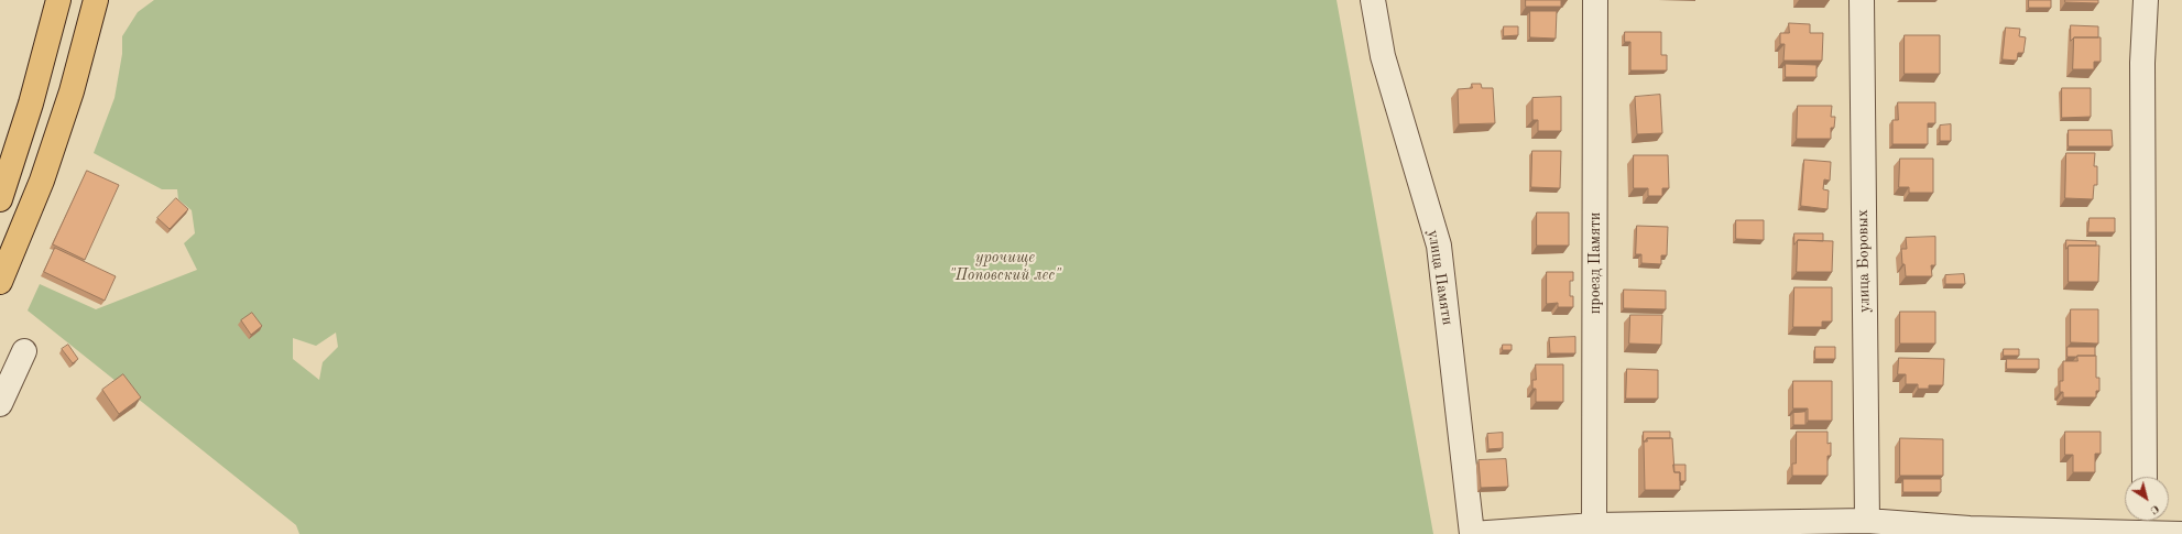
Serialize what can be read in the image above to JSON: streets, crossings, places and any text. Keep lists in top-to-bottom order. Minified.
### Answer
{"streets":{"street":["улица Боровых","проезд Памяти","улица Памяти"]},"parks":["урочище \"Поповский лес\""],"north":"bottom right"}
